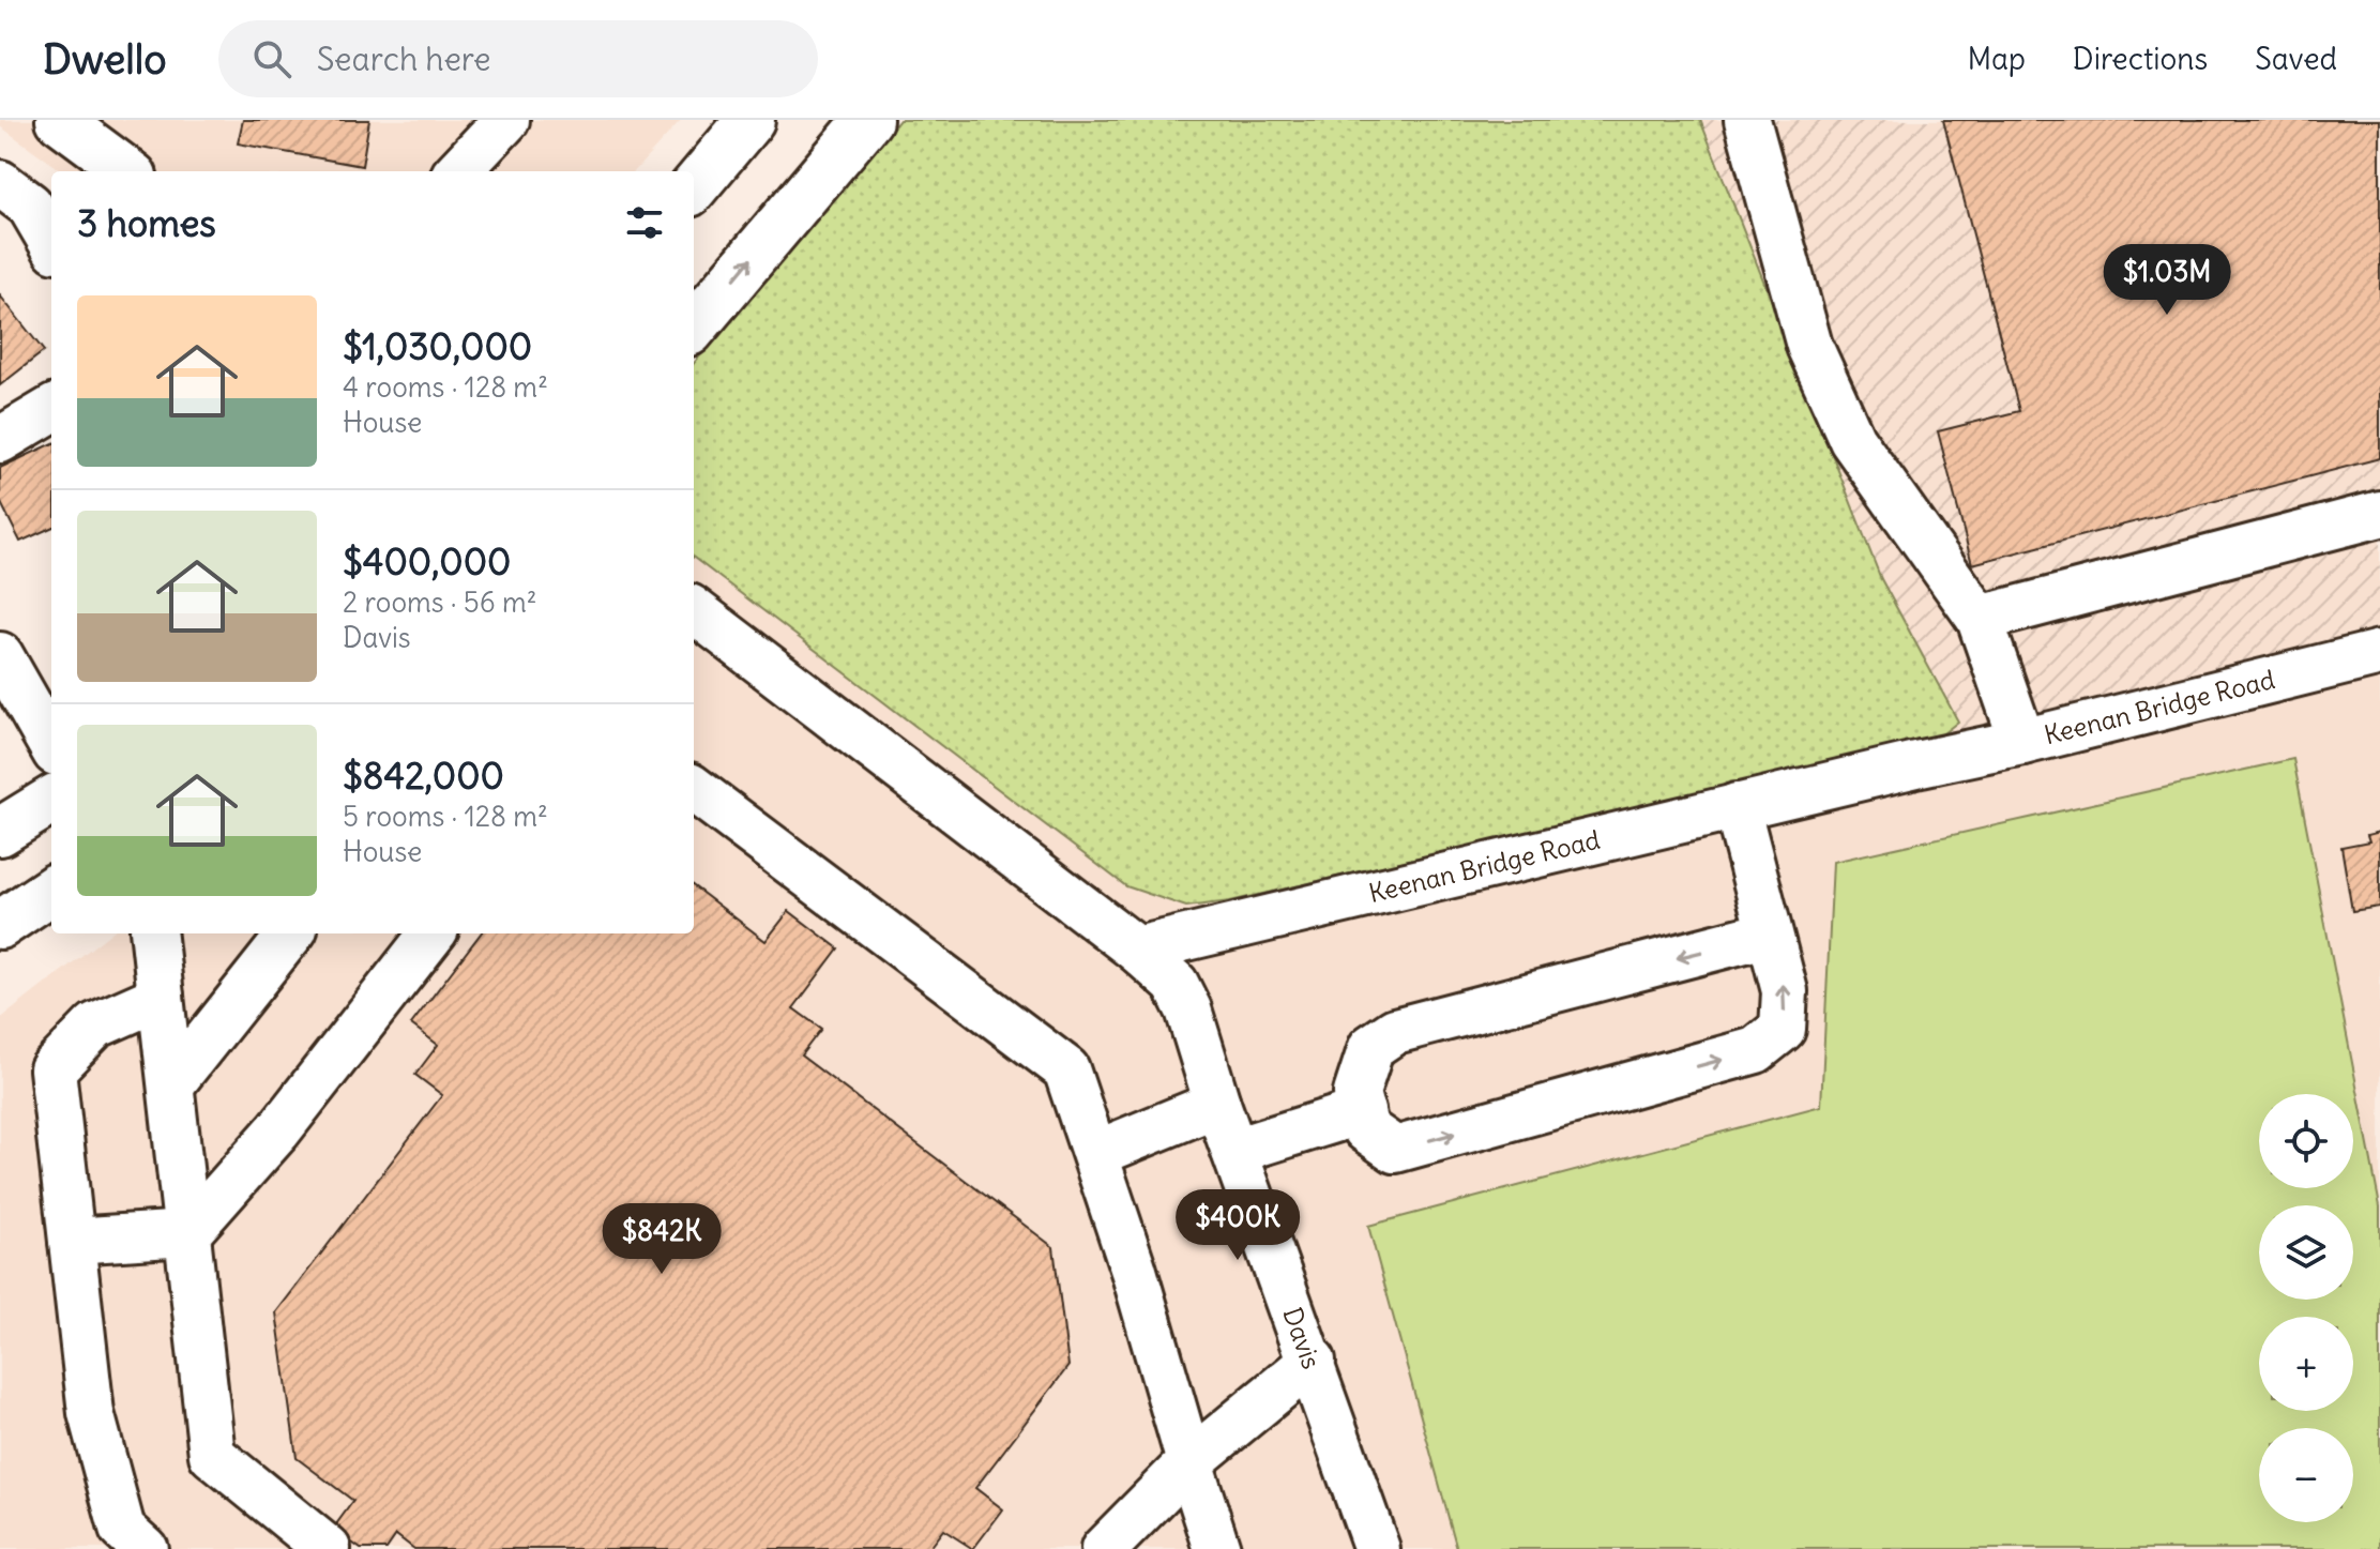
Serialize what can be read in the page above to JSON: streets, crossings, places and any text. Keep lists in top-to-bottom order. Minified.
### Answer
{"streets":{"street":["Keenan Bridge Road","Davis"]},"crossings":[["Keenan Bridge Road","Davis"]],"page":{"header":"Dwello","search":"Search here","nav":["Map","Directions","Saved"],"heading":"3 homes","price":["$1.03M","$400K","$842K"],"list":[{"name":"$1,030,000","note":"4 rooms · 128 m² · House"},{"name":"$400,000","note":"2 rooms · 56 m² · Davis"},{"name":"$842,000","note":"5 rooms · 128 m² · House"}],"map_buttons":["+","−"]}}
